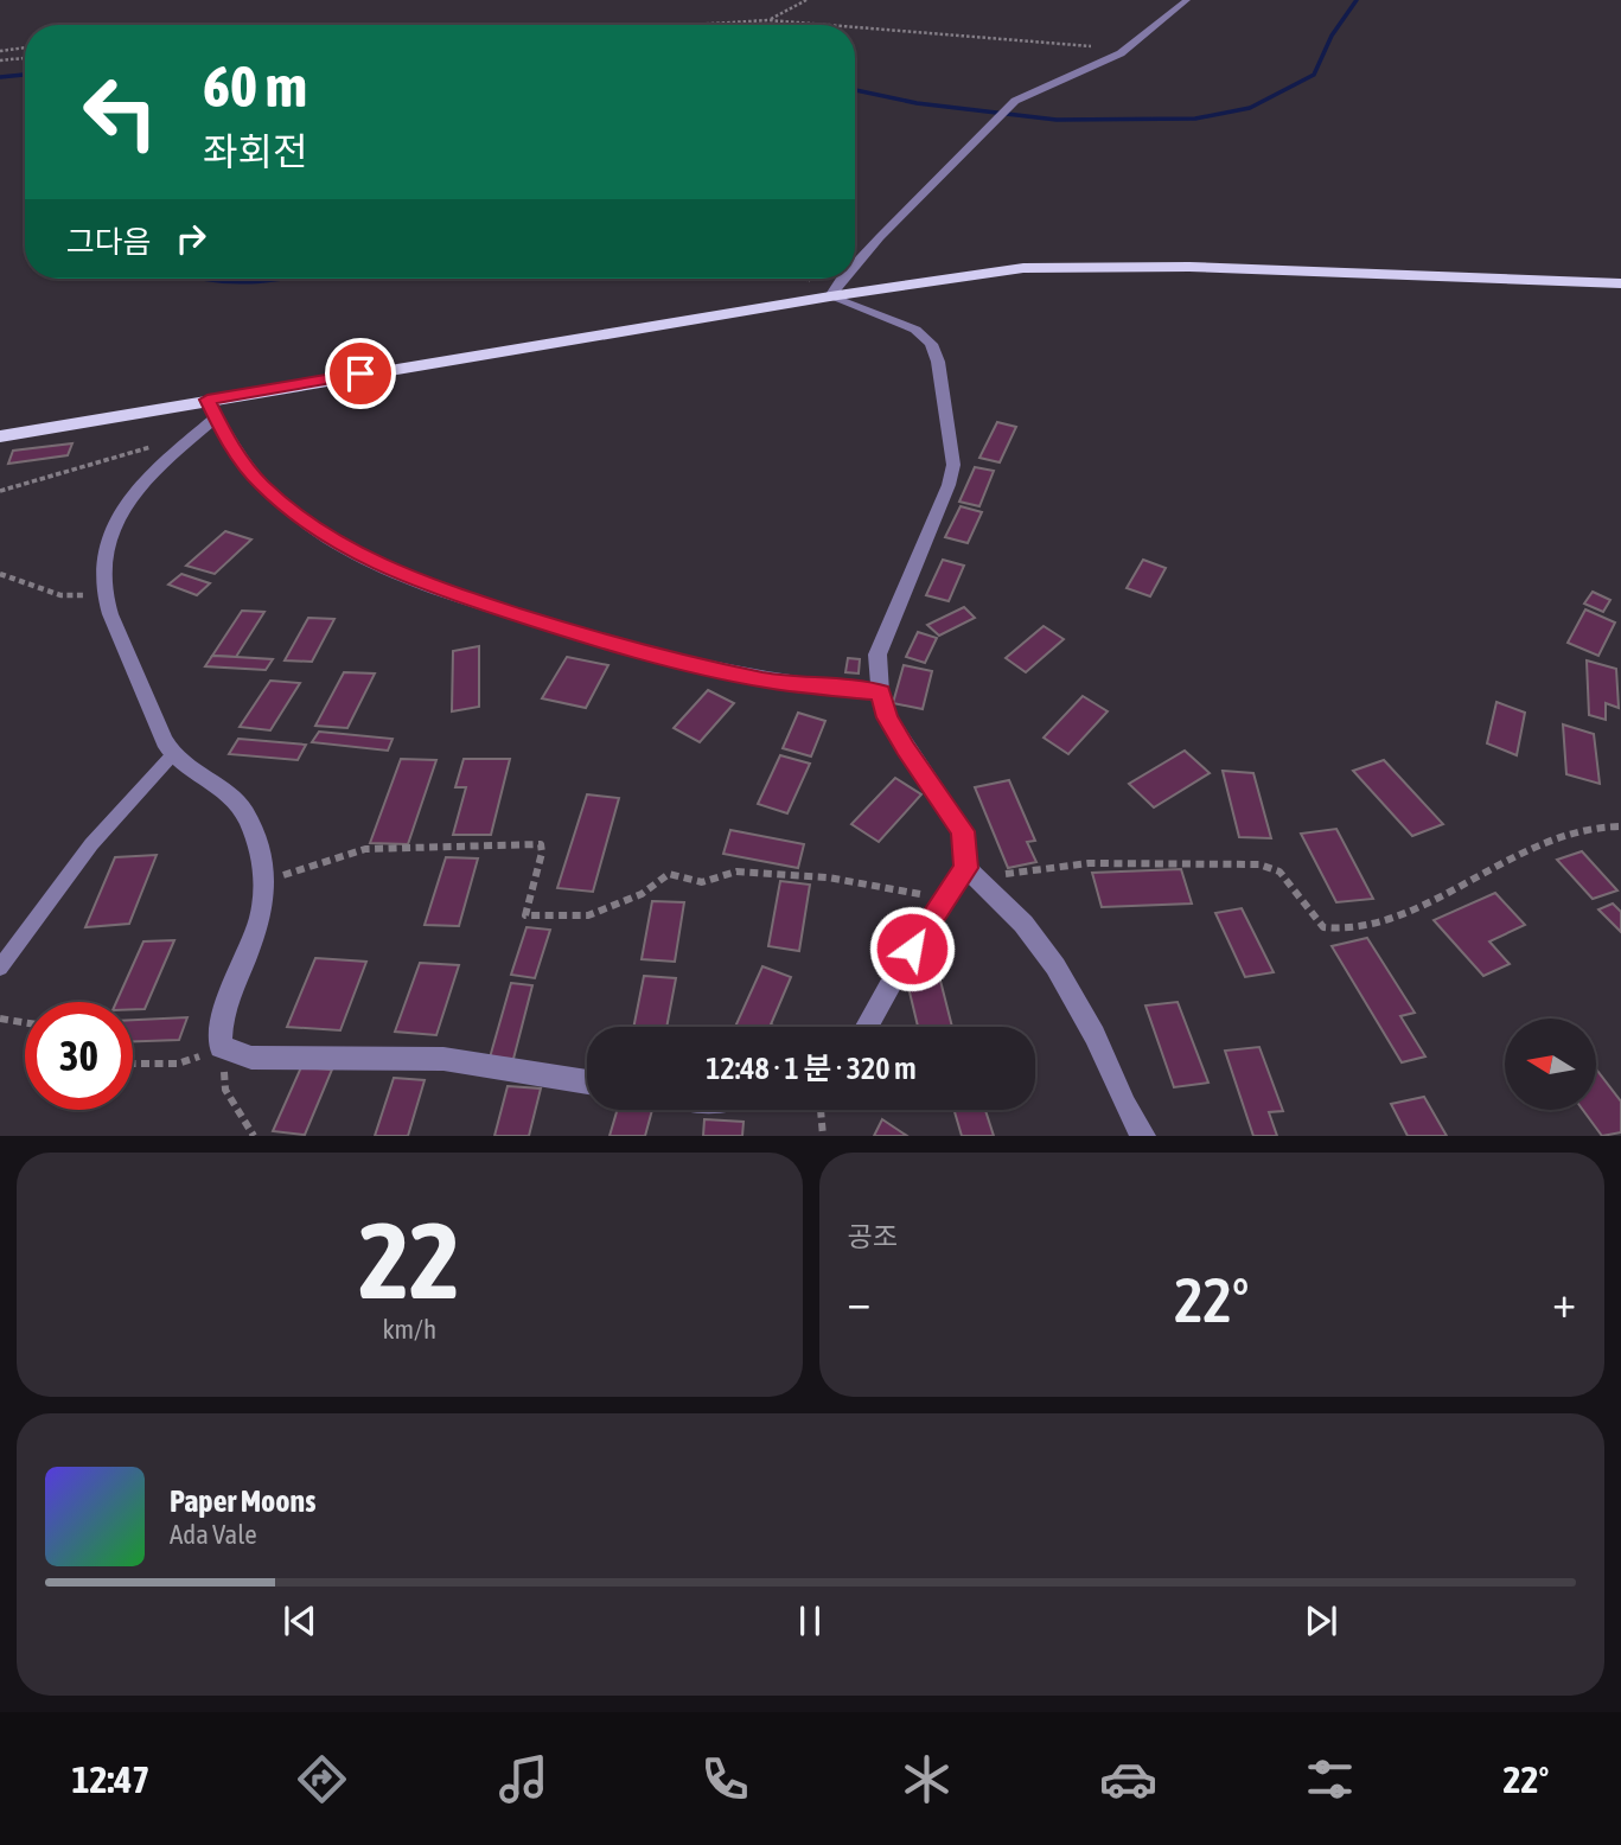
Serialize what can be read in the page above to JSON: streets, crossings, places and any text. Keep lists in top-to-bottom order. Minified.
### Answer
{"north":"left","page":{"turn":["60 m","좌회전"],"then":"그다음","limit":"30","trip":"12:48 · 1 분 · 320 m","tile":[["22","km/h"],"공조"],"heat":["−","22°","+"],"song":["Paper Moons","Ada Vale"],"tabs":["12:47","22°"]}}
